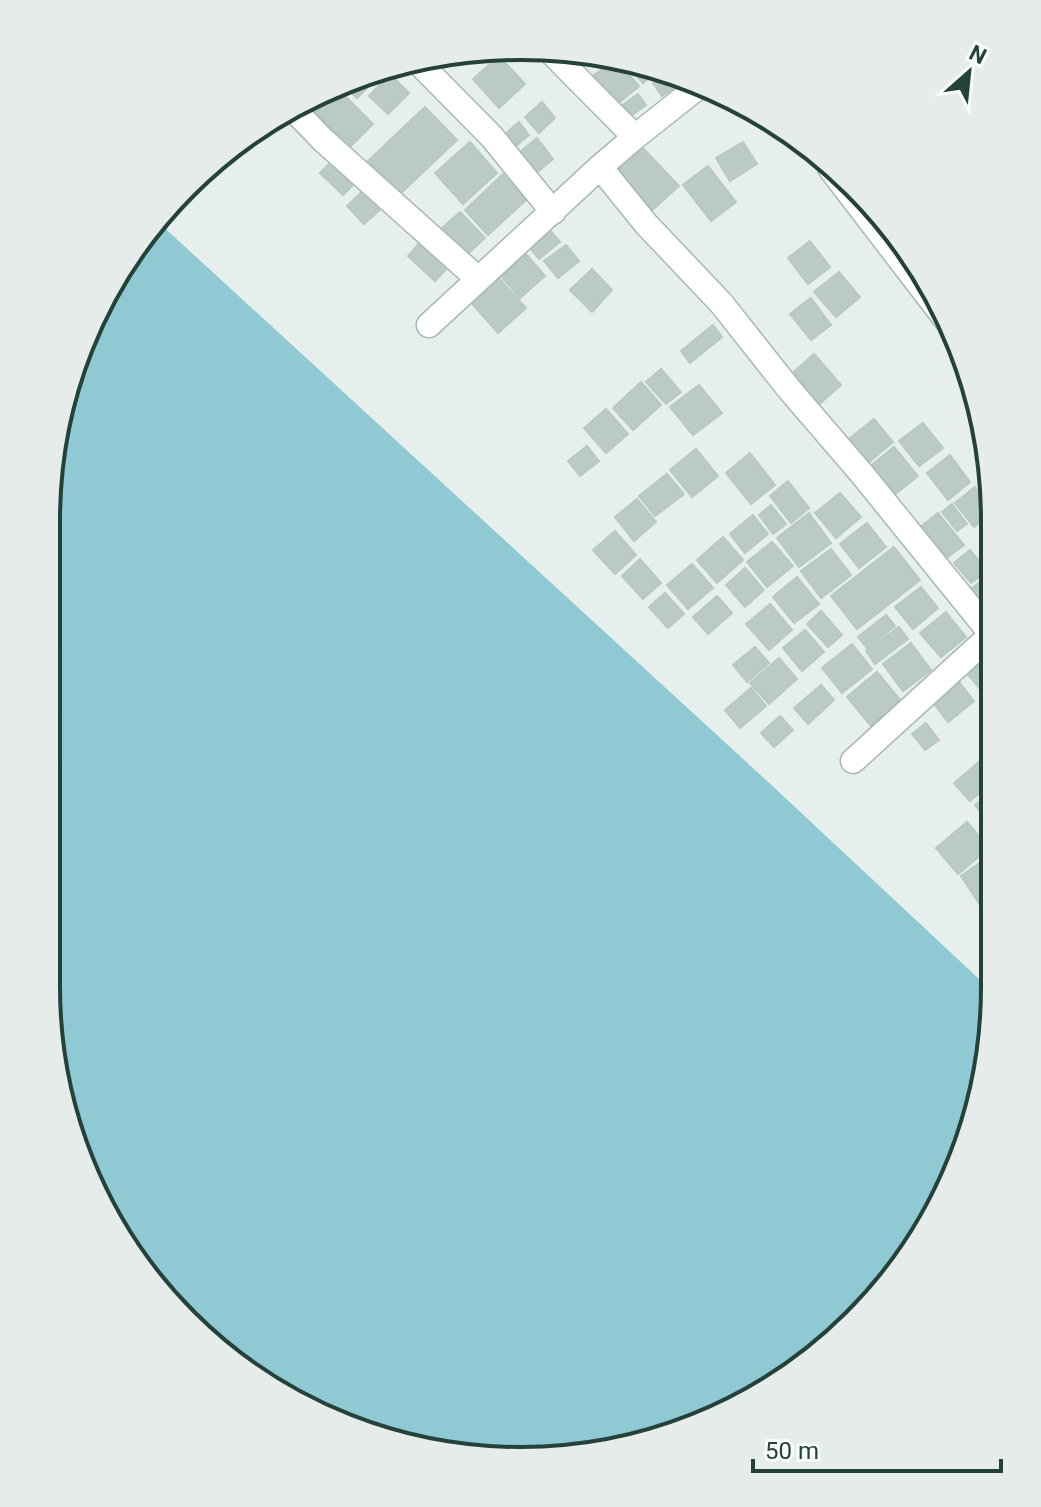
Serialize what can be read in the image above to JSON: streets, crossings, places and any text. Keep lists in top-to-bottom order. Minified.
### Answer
{"scale_bar":"50 m","north":"top right"}
